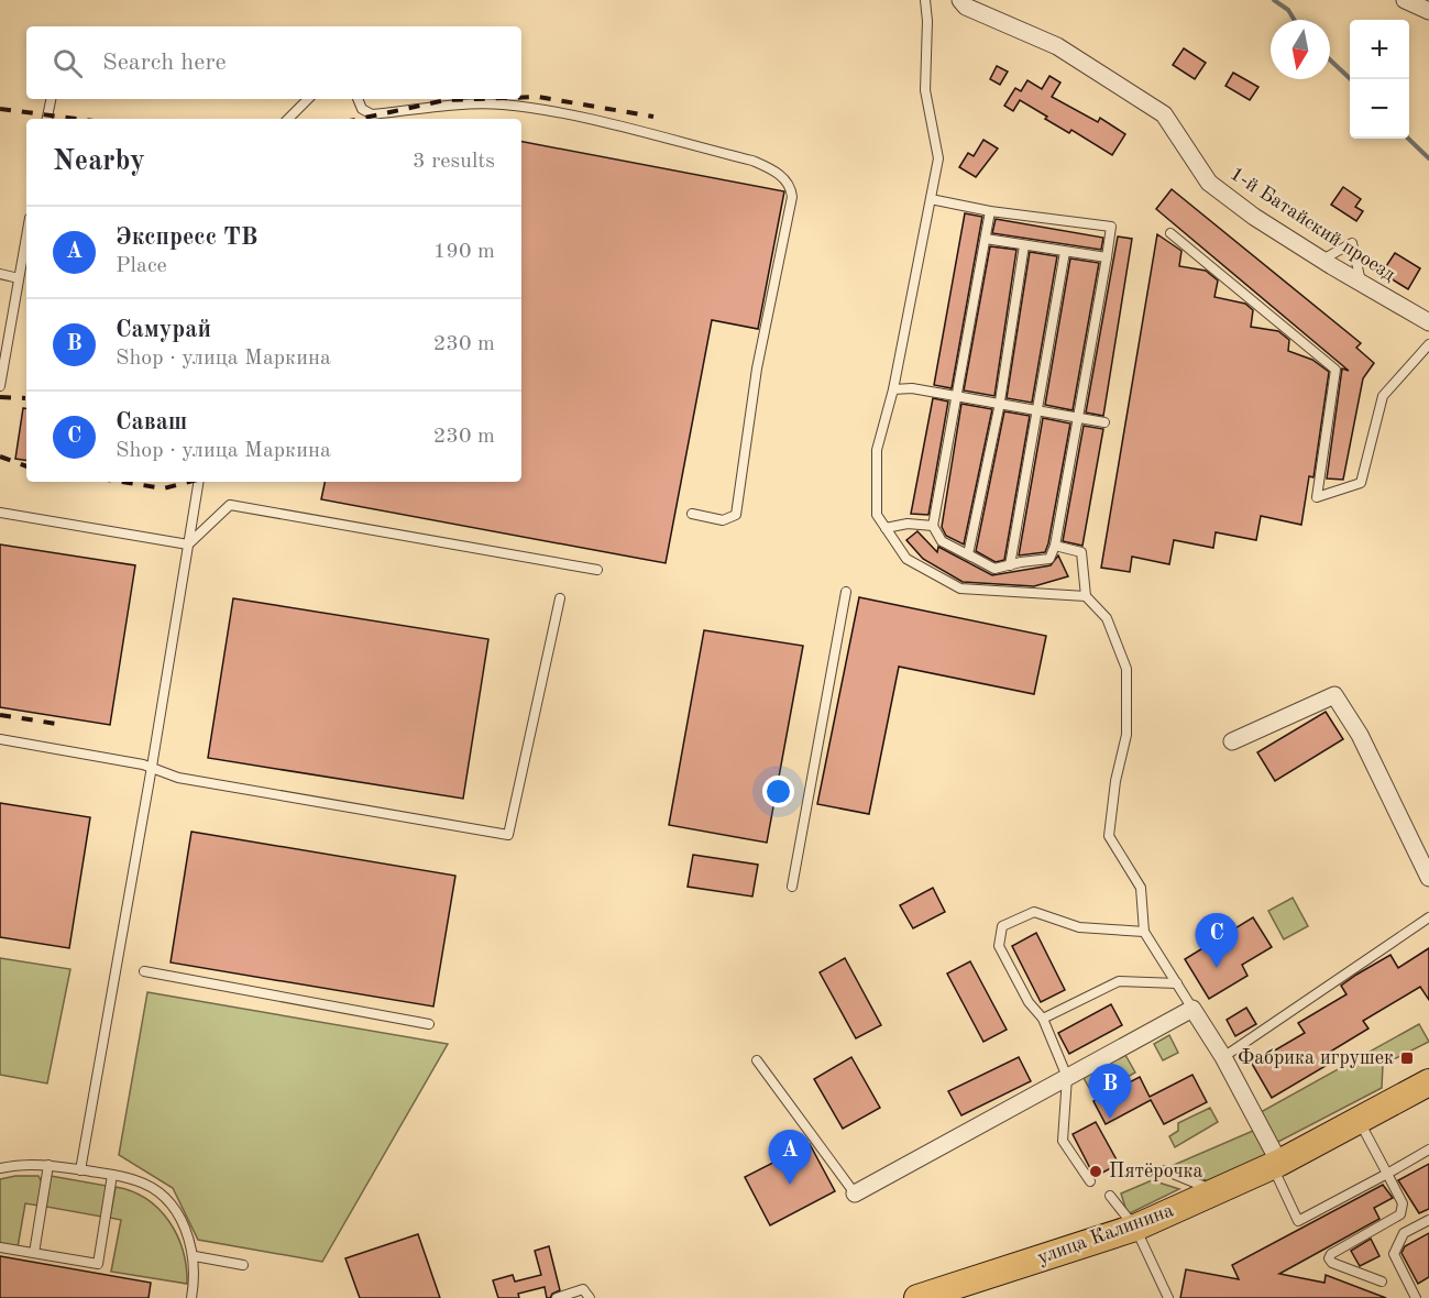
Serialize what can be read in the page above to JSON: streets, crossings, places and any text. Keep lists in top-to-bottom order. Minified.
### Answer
{"streets":{"main road":["улица Калинина"],"street":["1-й Батайский проезд"]},"places":{"transit":["Фабрика игрушек"],"other":["Пятёрочка"]},"north":"bottom","page":{"map_buttons":["+","−"],"search":"Search here","heading":["Nearby","3 results"],"list":[{"mark":"A","name":"Экспресс ТВ","note":"Place","value":"190 m"},{"mark":"B","name":"Самурай","note":"Shop · улица Маркина","value":"230 m"},{"mark":"C","name":"Саваш","note":"Shop · улица Маркина","value":"230 m"}],"pins":["C","B","A"]}}
